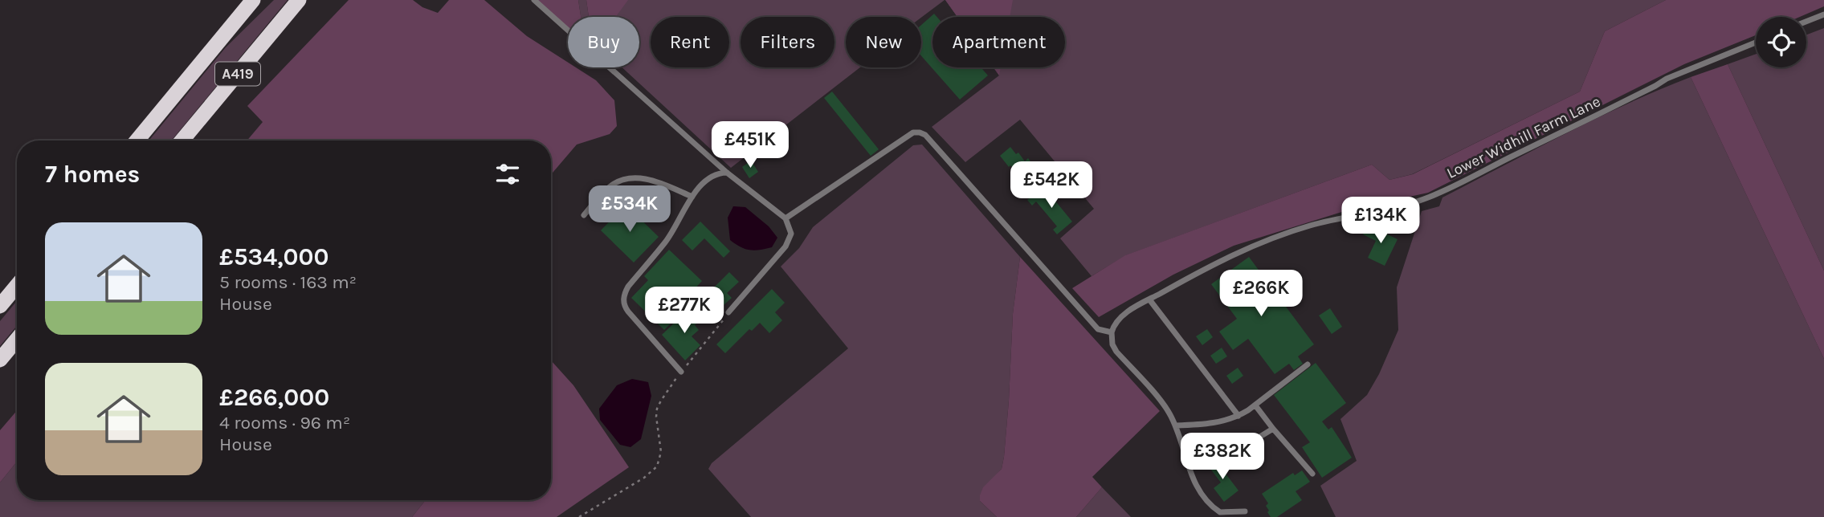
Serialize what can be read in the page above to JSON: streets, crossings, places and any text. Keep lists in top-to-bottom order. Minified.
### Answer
{"streets":{"highway":["A419"],"lane":["Lower Widhill Farm Lane"]},"page":{"chip":["Buy","Rent","Filters","New","Apartment"],"price":["£451K","£542K","£534K","£134K","£266K","£277K","£382K"],"heading":"7 homes","list":[{"name":"£534,000","note":"5 rooms · 163 m² · House"},{"name":"£266,000","note":"4 rooms · 96 m² · House"}]}}
